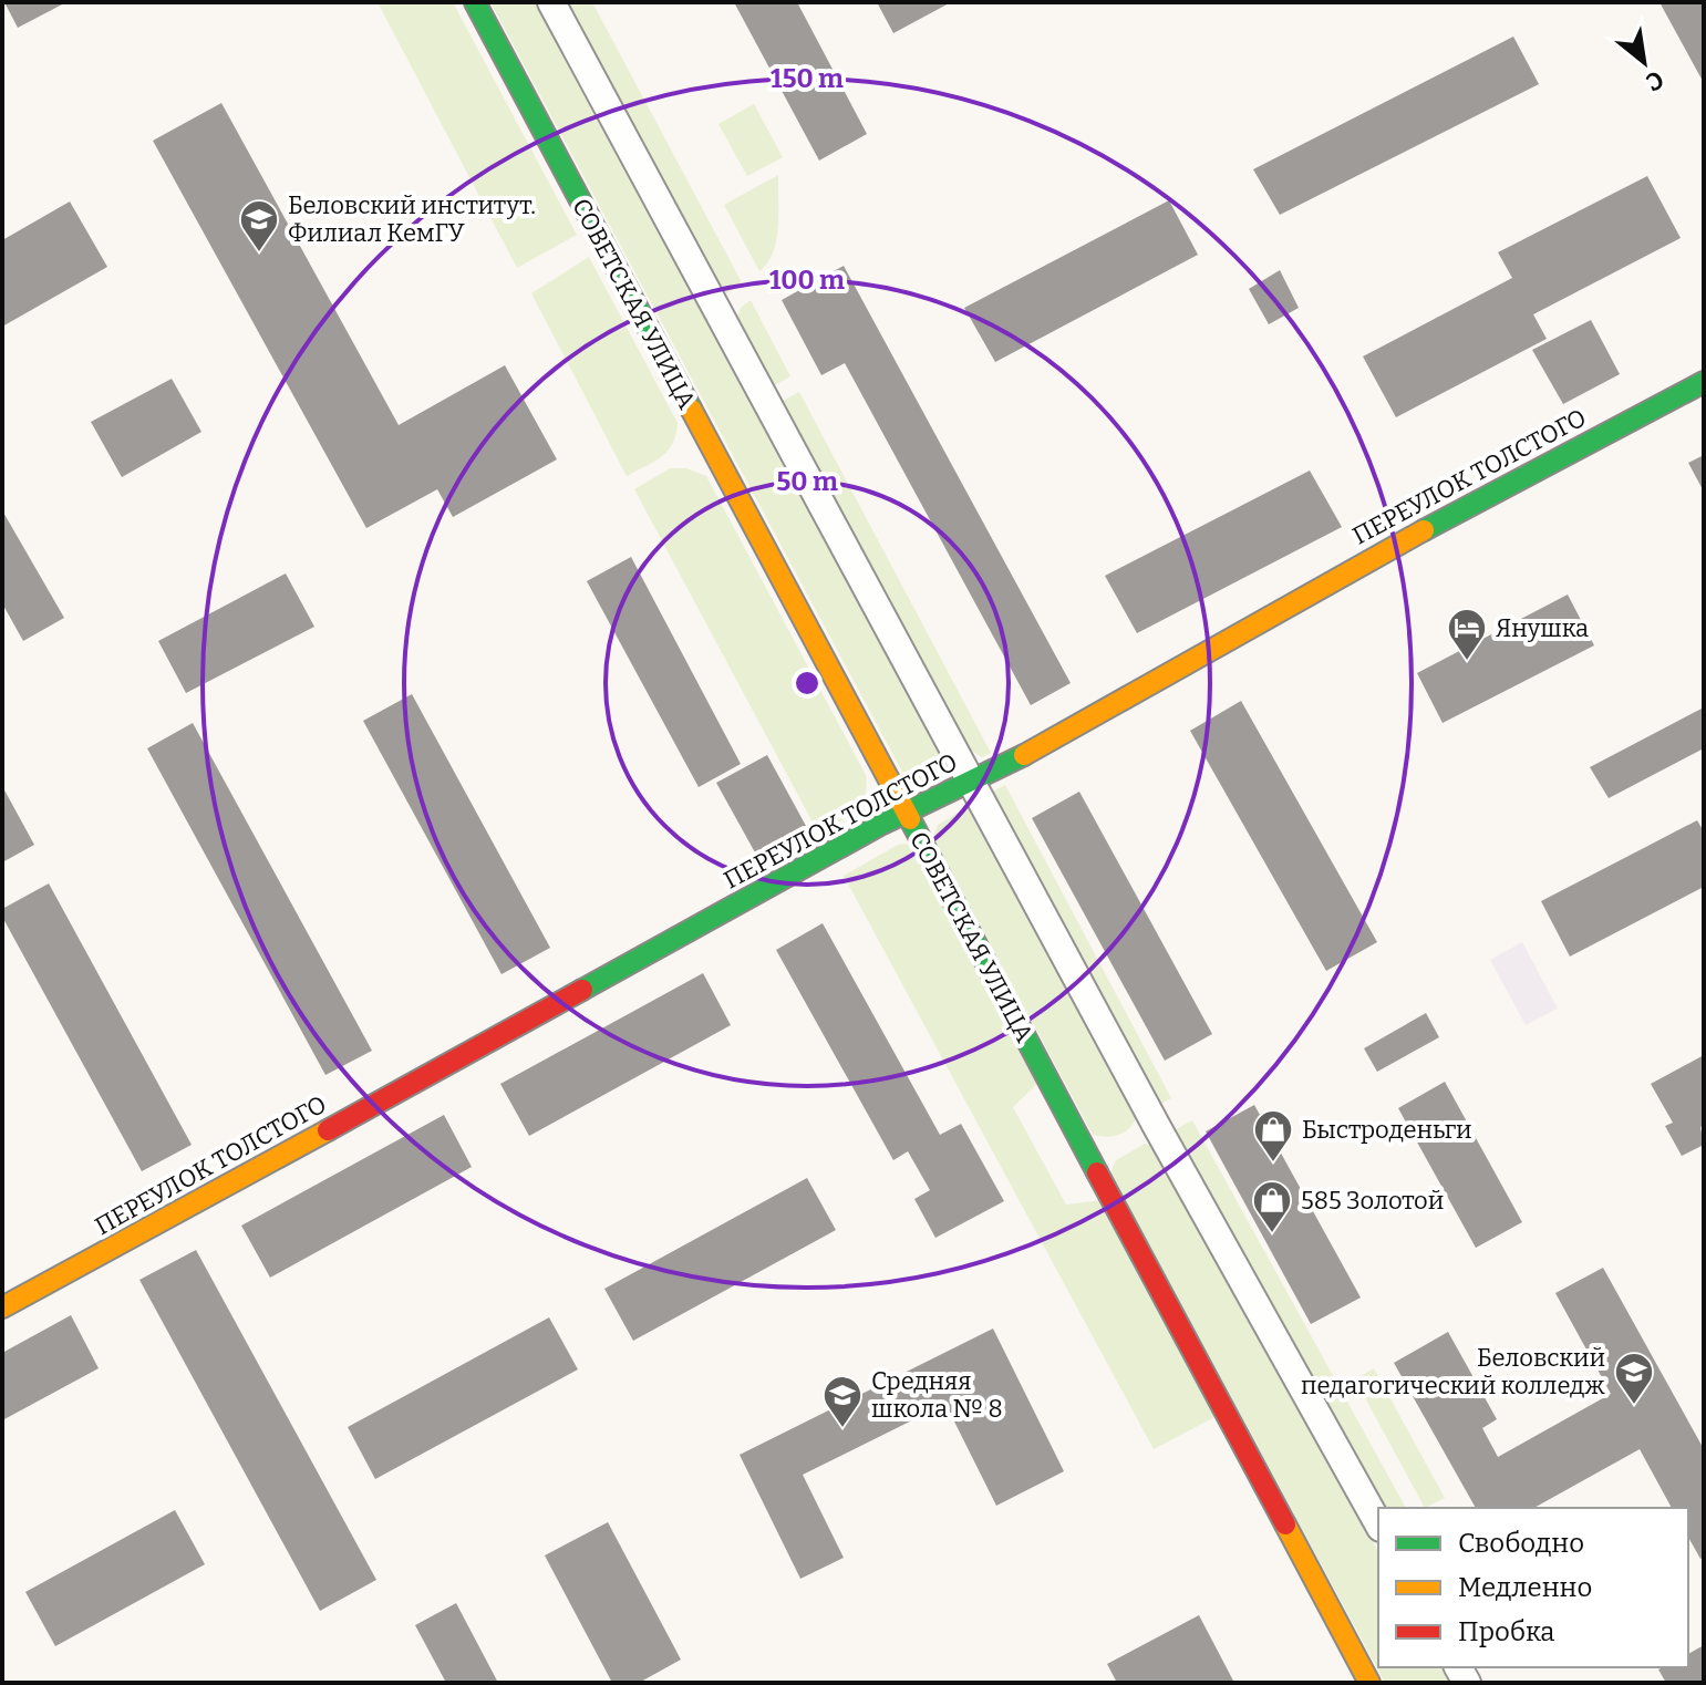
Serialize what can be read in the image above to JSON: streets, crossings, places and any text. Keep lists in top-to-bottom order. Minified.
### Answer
{"streets":{"street":["СОВЕТСКАЯ УЛИЦА","ПЕРЕУЛОК ТОЛСТОГО"]},"crossings":[["СОВЕТСКАЯ УЛИЦА","ПЕРЕУЛОК ТОЛСТОГО"]],"places":{"school or university":["Беловский институт. Филиал КемГУ","Беловский педагогический колледж","Средняя школа № 8"],"hotel":["Янушка"],"shop":["Быстроденьги","585 Золотой"]},"legend":["Свободно","Медленно","Пробка"],"north":"bottom right","rings":["150 m","100 m","50 m"]}
